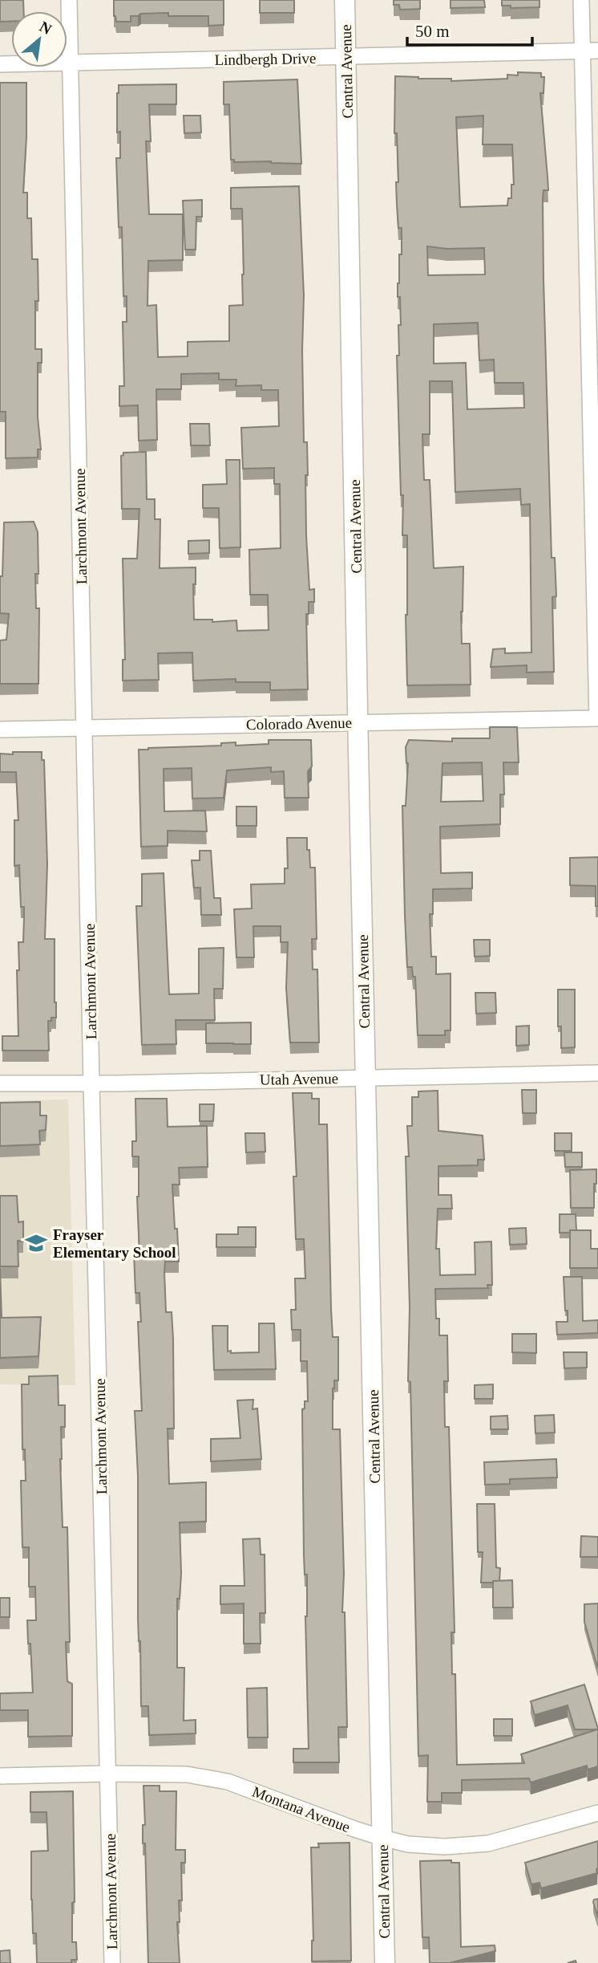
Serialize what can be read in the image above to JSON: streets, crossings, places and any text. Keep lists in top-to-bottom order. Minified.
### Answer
{"streets":{"street":["Lindbergh Drive","Central Avenue","Larchmont Avenue","Colorado Avenue","Utah Avenue","Montana Avenue"]},"crossings":[["Lindbergh Drive","Central Avenue"],["Lindbergh Drive","Larchmont Avenue"],["Central Avenue","Colorado Avenue"],["Central Avenue","Utah Avenue"],["Central Avenue","Montana Avenue"],["Larchmont Avenue","Colorado Avenue"],["Larchmont Avenue","Utah Avenue"],["Larchmont Avenue","Montana Avenue"]],"places":{"school or university":["Frayser Elementary School"]},"scale_bar":"50 m","north":"top right"}
